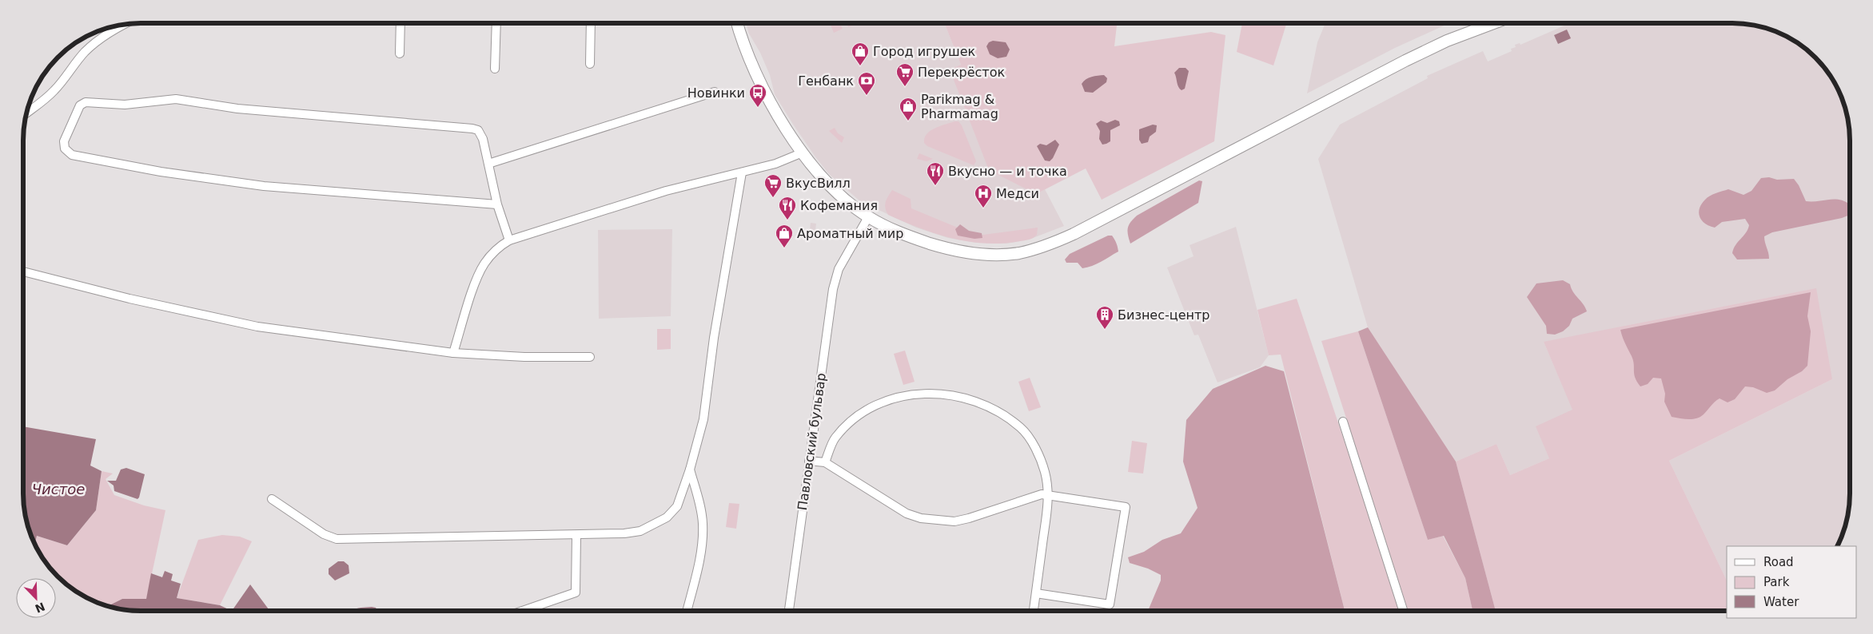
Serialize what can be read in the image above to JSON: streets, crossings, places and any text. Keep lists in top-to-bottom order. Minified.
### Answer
{"streets":{"street":["Павловский бульвар"]},"water":["Чистое"],"places":{"shop":["Город игрушек","Parikmag & Pharmamag","Ароматный мир"],"supermarket":["Перекрёсток","ВкусВилл"],"bank":["Генбанк"],"bus stop":["Новинки"],"restaurant":["Вкусно — и точка","Кофемания"],"hospital":["Медси"],"building":["Бизнес-центр"]},"legend":["Road","Park","Water"],"north":"bottom right"}
